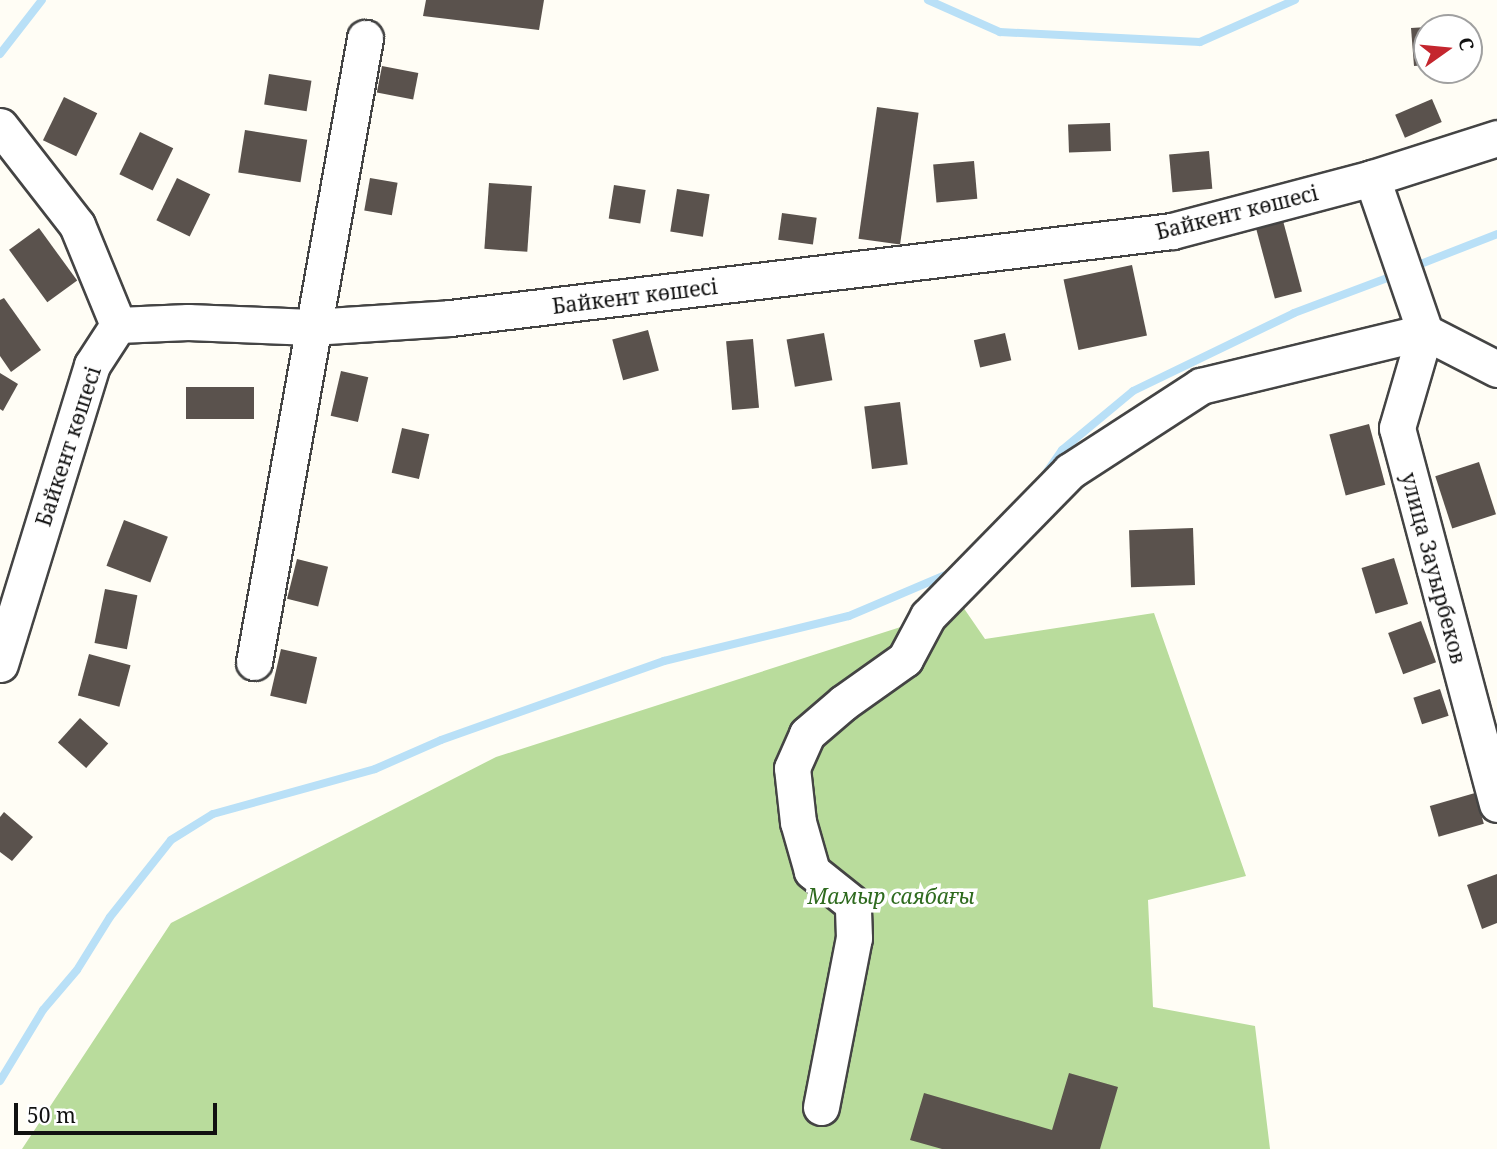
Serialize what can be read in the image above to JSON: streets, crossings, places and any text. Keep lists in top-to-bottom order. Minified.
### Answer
{"streets":{"street":["Байкент көшесі","улица Зауырбеков"]},"parks":["Мамыр саябағы"],"scale_bar":"50 m","north":"right"}
